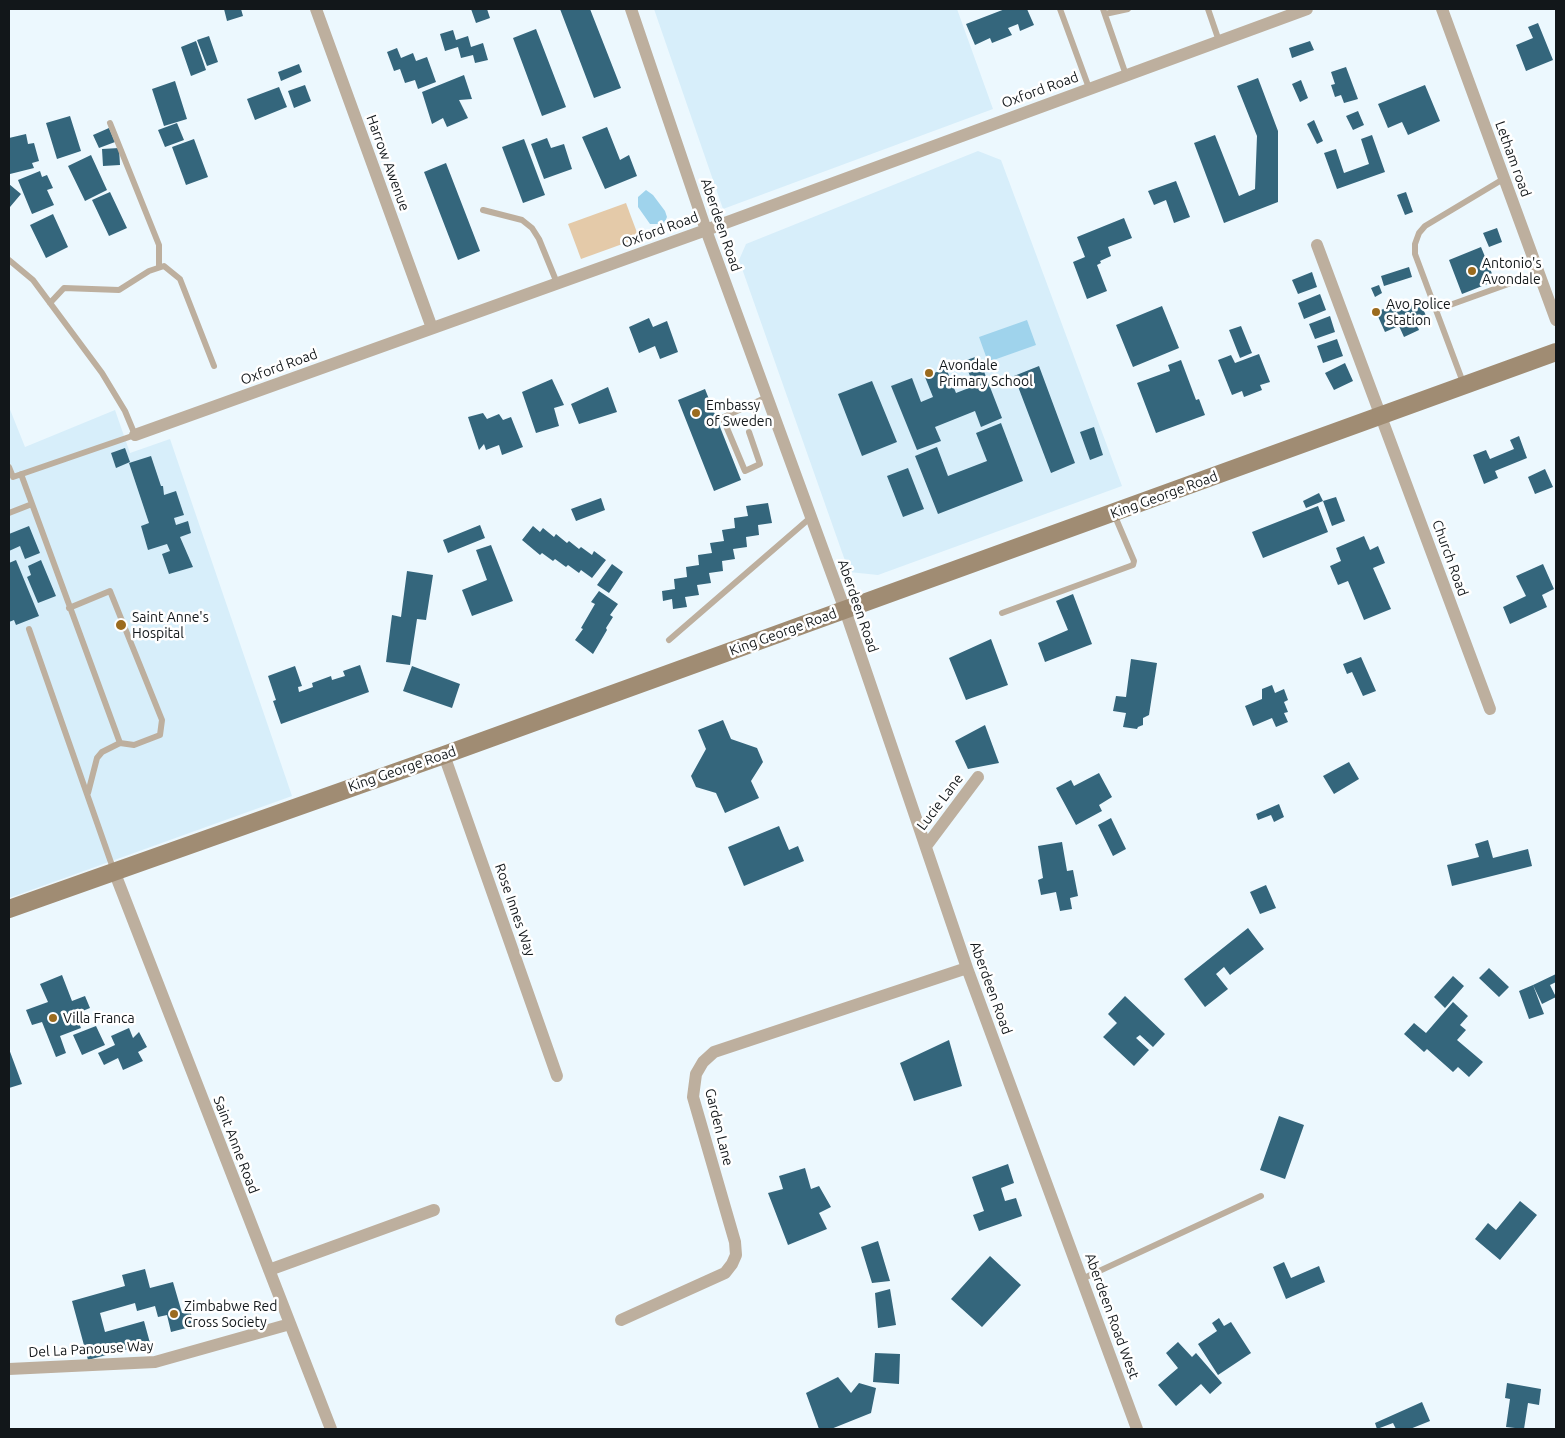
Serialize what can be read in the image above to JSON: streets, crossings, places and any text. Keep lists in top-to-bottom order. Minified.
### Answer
{"streets":{"main road":["King George Road"],"street":["Oxford Road","Letham road","Harrow Awenue","Aberdeen Road","Church Road","Lucie Lane","Rose Innes Way","Garden Lane","Saint Anne Road","Aberdeen Road West","Del La Panouse Way"]},"crossings":[["Oxford Road","Harrow Awenue"],["Oxford Road","Aberdeen Road"],["Aberdeen Road","King George Road"],["Aberdeen Road","Lucie Lane"],["Aberdeen Road","Garden Lane"],["Aberdeen Road","Aberdeen Road West"],["King George Road","Church Road"],["King George Road","Rose Innes Way"],["King George Road","Saint Anne Road"],["Saint Anne Road","Del La Panouse Way"]],"places":["Antonio's Avondale","Avo Police Station","Avondale Primary School","Embassy of Sweden","Saint Anne's Hospital","Villa Franca","Zimbabwe Red Cross Society"]}
